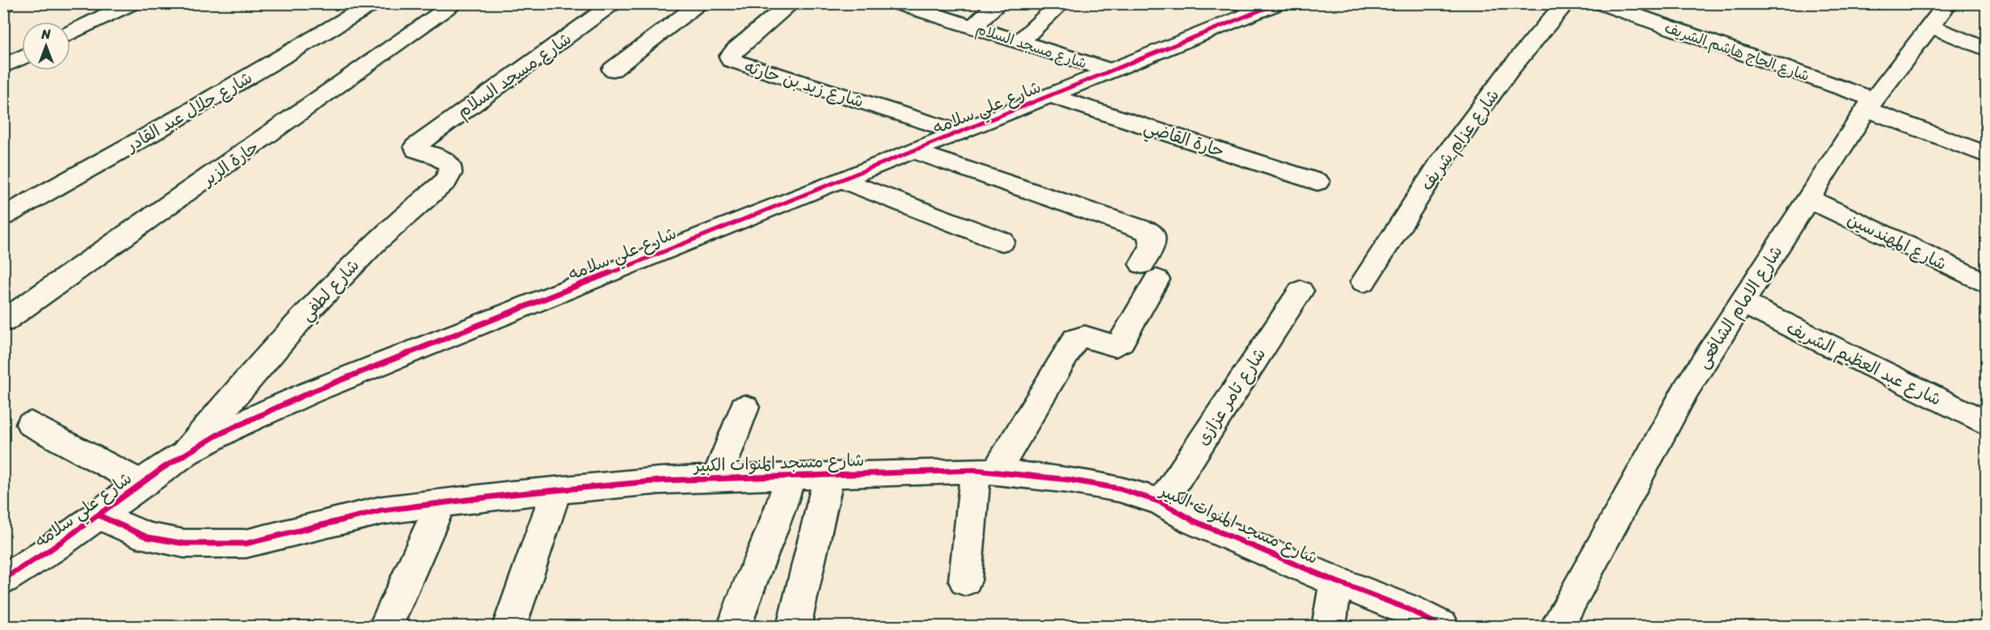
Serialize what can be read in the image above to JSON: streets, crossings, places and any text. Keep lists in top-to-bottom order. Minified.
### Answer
{"streets":{"street":["شارع مسجد السلام","شارع الحاج هاشم الشريف","شارع زيد بن حارثه","شارع علي سلامه","شارع جلال عبد القادر","حارة القاضي","شارع عزام شريف","حارة الزير","شارع المهندسين","شارع لطفي","شارع الامام الشافعى","شارع عبد العظيم الشريف","شارع تامر عزازى","شارع مسجد المنوات الكبير"]},"crossings":[["شارع مسجد السلام","شارع علي سلامه"],["شارع مسجد السلام","شارع لطفي"],["شارع الحاج هاشم الشريف","شارع الامام الشافعى"],["شارع زيد بن حارثه","شارع علي سلامه"],["شارع علي سلامه","حارة القاضي"],["شارع علي سلامه","شارع لطفي"],["شارع علي سلامه","شارع مسجد المنوات الكبير"],["شارع المهندسين","شارع الامام الشافعى"],["شارع الامام الشافعى","شارع عبد العظيم الشريف"],["شارع تامر عزازى","شارع مسجد المنوات الكبير"]],"north":"top"}
